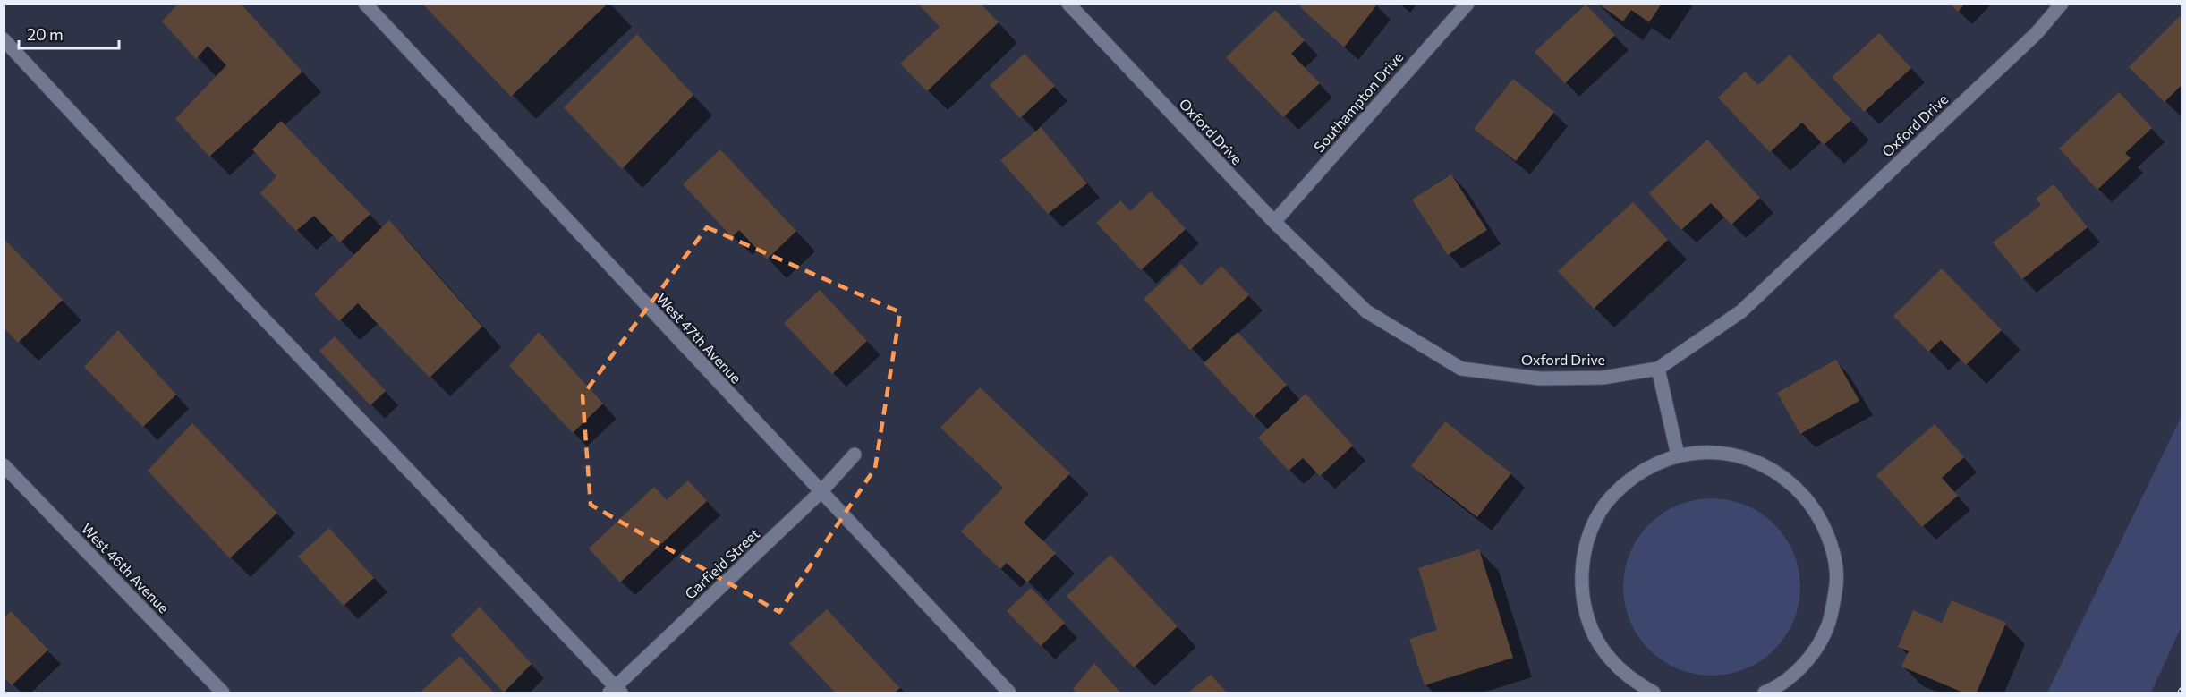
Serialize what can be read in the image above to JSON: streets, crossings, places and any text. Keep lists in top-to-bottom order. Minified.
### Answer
{"streets":{"street":["Southampton Drive","Oxford Drive","West 47th Avenue","Garfield Street","West 46th Avenue"]},"crossings":[["Southampton Drive","Oxford Drive"],["West 47th Avenue","Garfield Street"]],"scale_bar":"20 m"}
